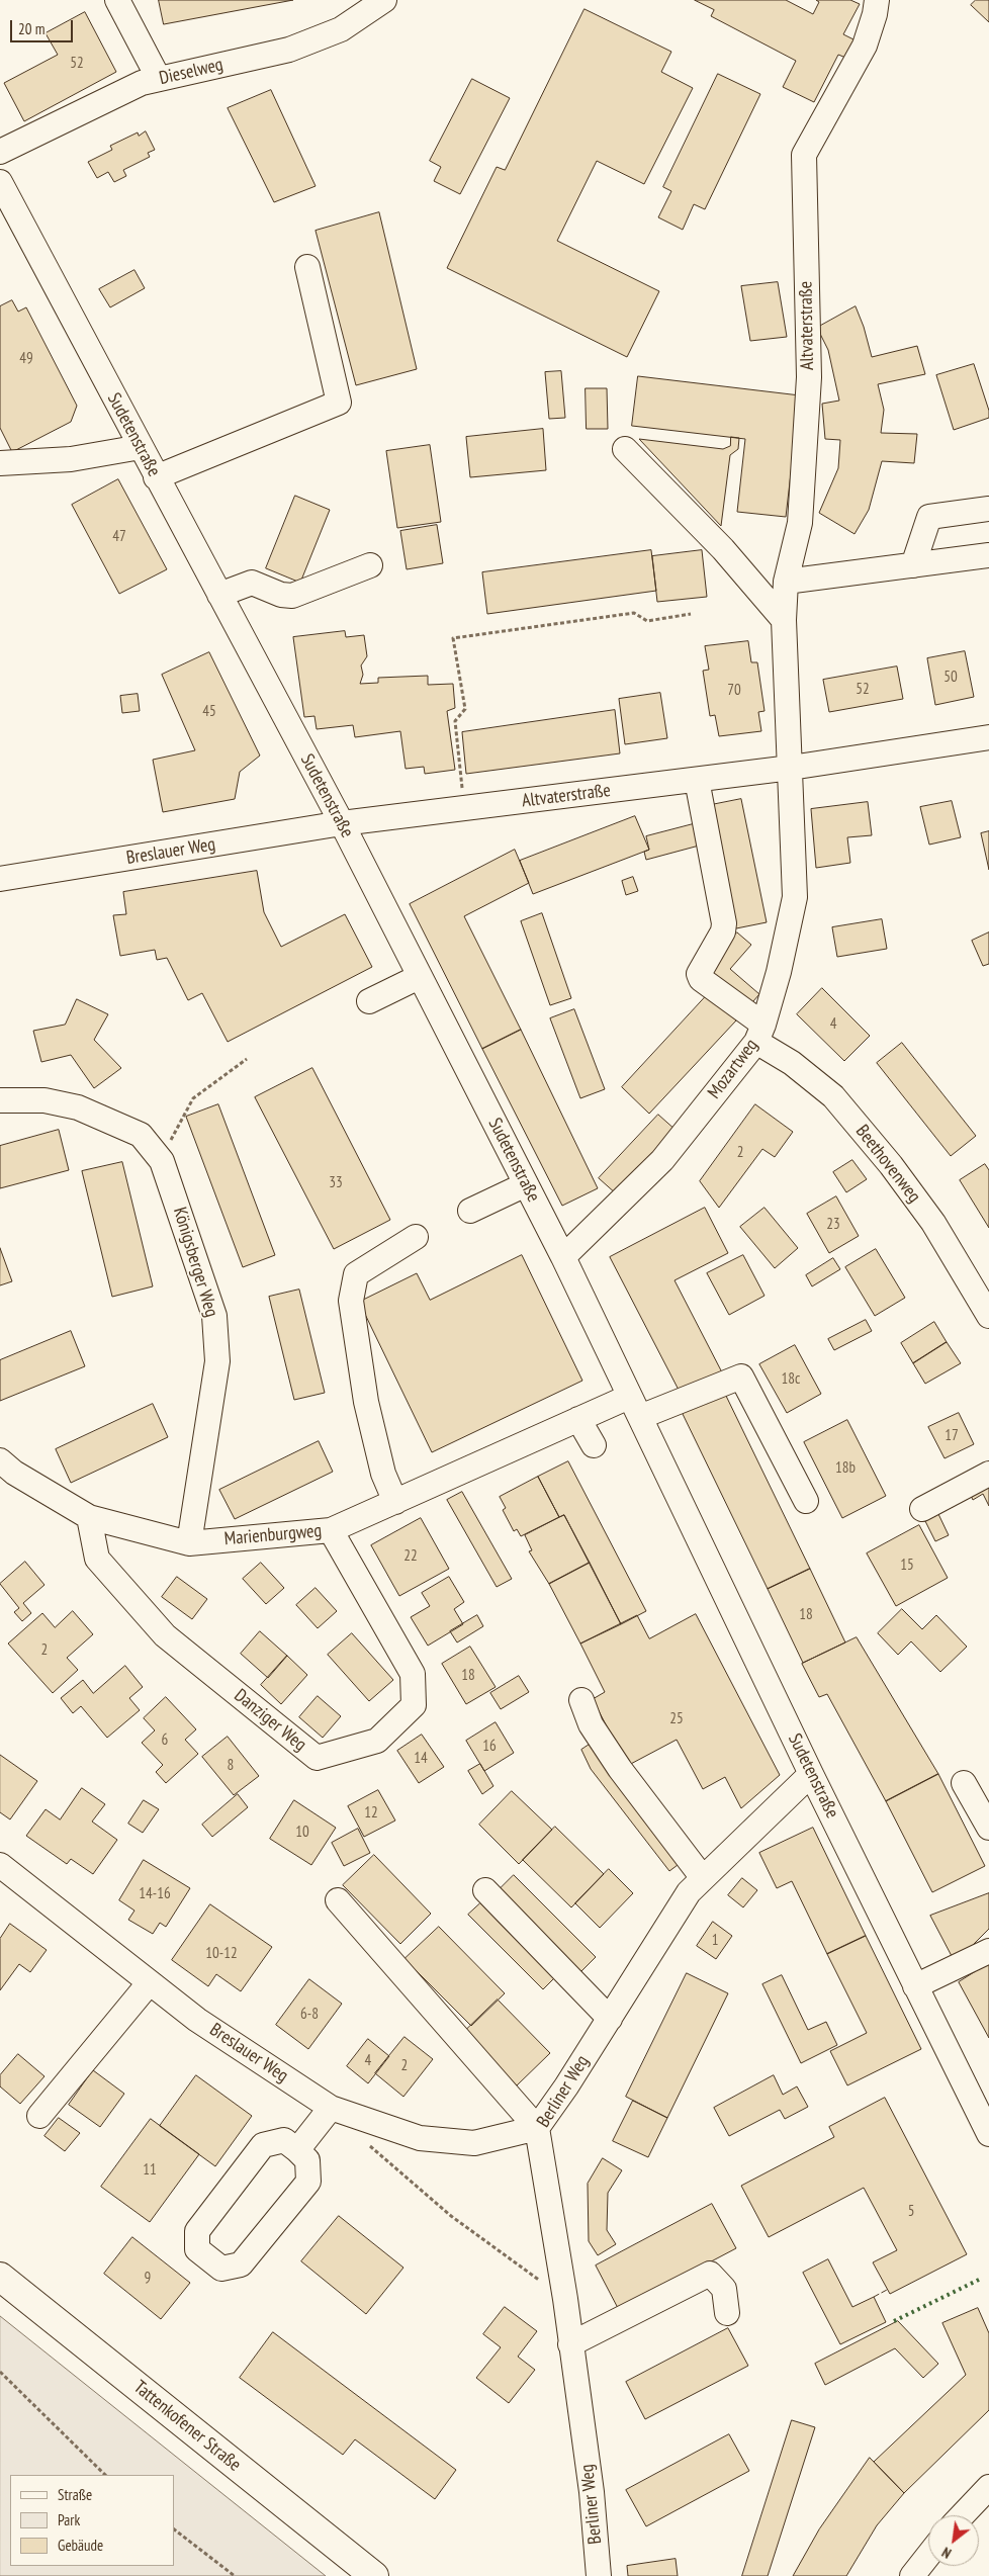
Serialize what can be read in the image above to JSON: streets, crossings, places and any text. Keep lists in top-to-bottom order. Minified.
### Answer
{"streets":{"main road":["Tattenkofener Straße"],"street":["Dieselweg","Altvaterstraße","Sudetenstraße","Breslauer Weg","Mozartweg","Beethovenweg","Königsberger Weg","Marienburgweg","Danziger Weg","Berliner Weg"]},"crossings":[["Altvaterstraße","Sudetenstraße"],["Altvaterstraße","Breslauer Weg"],["Altvaterstraße","Mozartweg"],["Altvaterstraße","Beethovenweg"],["Sudetenstraße","Breslauer Weg"],["Sudetenstraße","Mozartweg"],["Sudetenstraße","Marienburgweg"],["Sudetenstraße","Berliner Weg"],["Breslauer Weg","Berliner Weg"],["Mozartweg","Beethovenweg"],["Königsberger Weg","Marienburgweg"],["Marienburgweg","Danziger Weg"]],"house_numbers":["52","49","47","50","52","70","45","4","2","33","23","18c","17","18b","22","15","18","2","18","25","6","16","14","8","12","10","14-16","1","10-12","6-8","4","2","11","5","9"],"legend":["Straße","Park","Gebäude"],"scale_bar":"20 m","north":"bottom left"}
